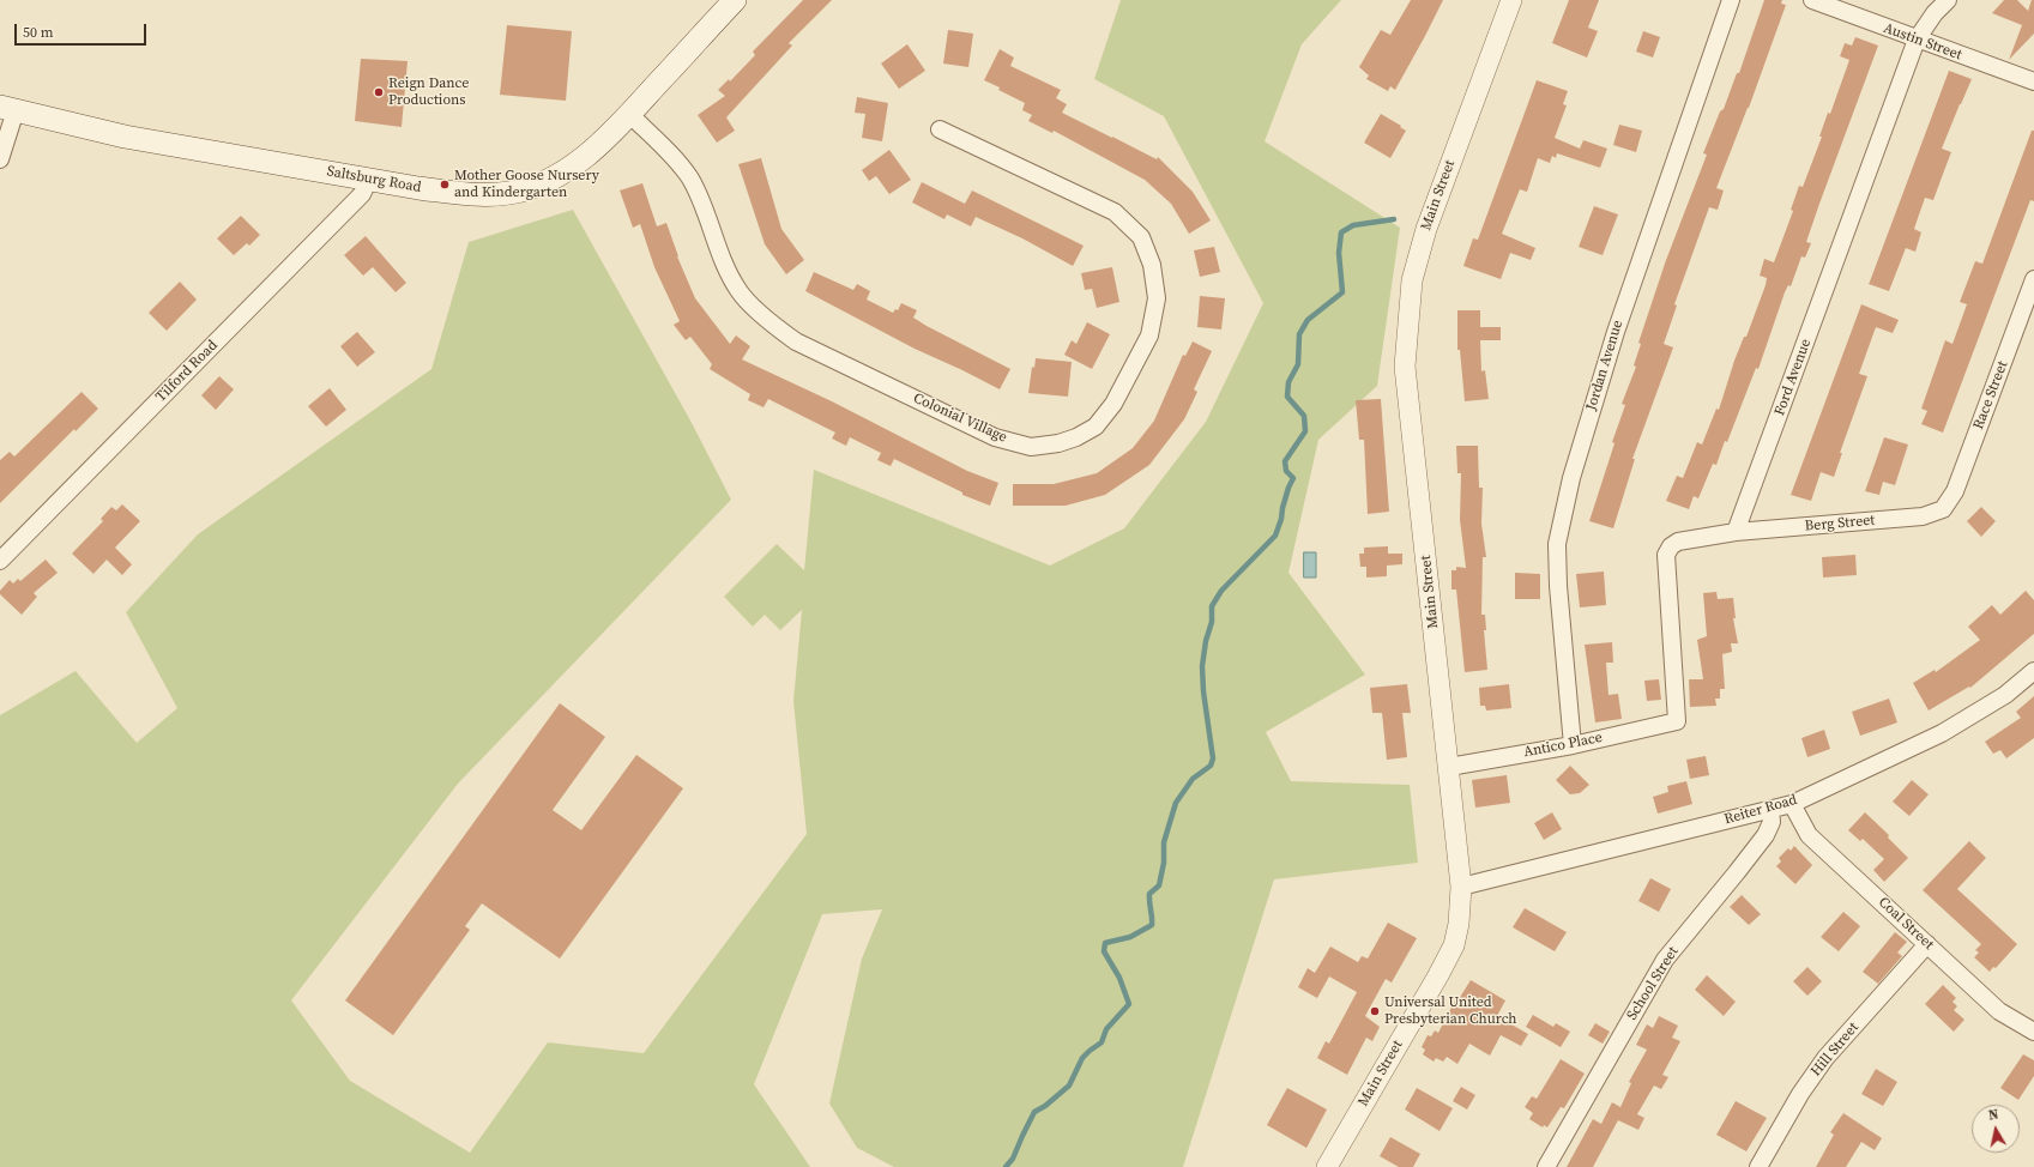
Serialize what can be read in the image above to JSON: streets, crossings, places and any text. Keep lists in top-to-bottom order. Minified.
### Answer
{"streets":{"main road":["Saltsburg Road"],"street":["Austin Street","Main Street","Jordan Avenue","Tilford Road","Ford Avenue","Race Street","Colonial Village","Berg Street","Antico Place","Reiter Road","Coal Street","School Street","Hill Street"]},"crossings":[["Austin Street","Ford Avenue"],["Saltsburg Road","Tilford Road"],["Saltsburg Road","Colonial Village"],["Main Street","Antico Place"],["Main Street","Reiter Road"],["Jordan Avenue","Antico Place"],["Ford Avenue","Berg Street"],["Ford Avenue","Antico Place"],["Race Street","Berg Street"],["Berg Street","Antico Place"],["Reiter Road","Coal Street"],["Reiter Road","School Street"],["Coal Street","Hill Street"]],"places":["Reign Dance Productions","Mother Goose Nursery and Kindergarten","Universal United Presbyterian Church"],"scale_bar":"50 m","north":"top"}
